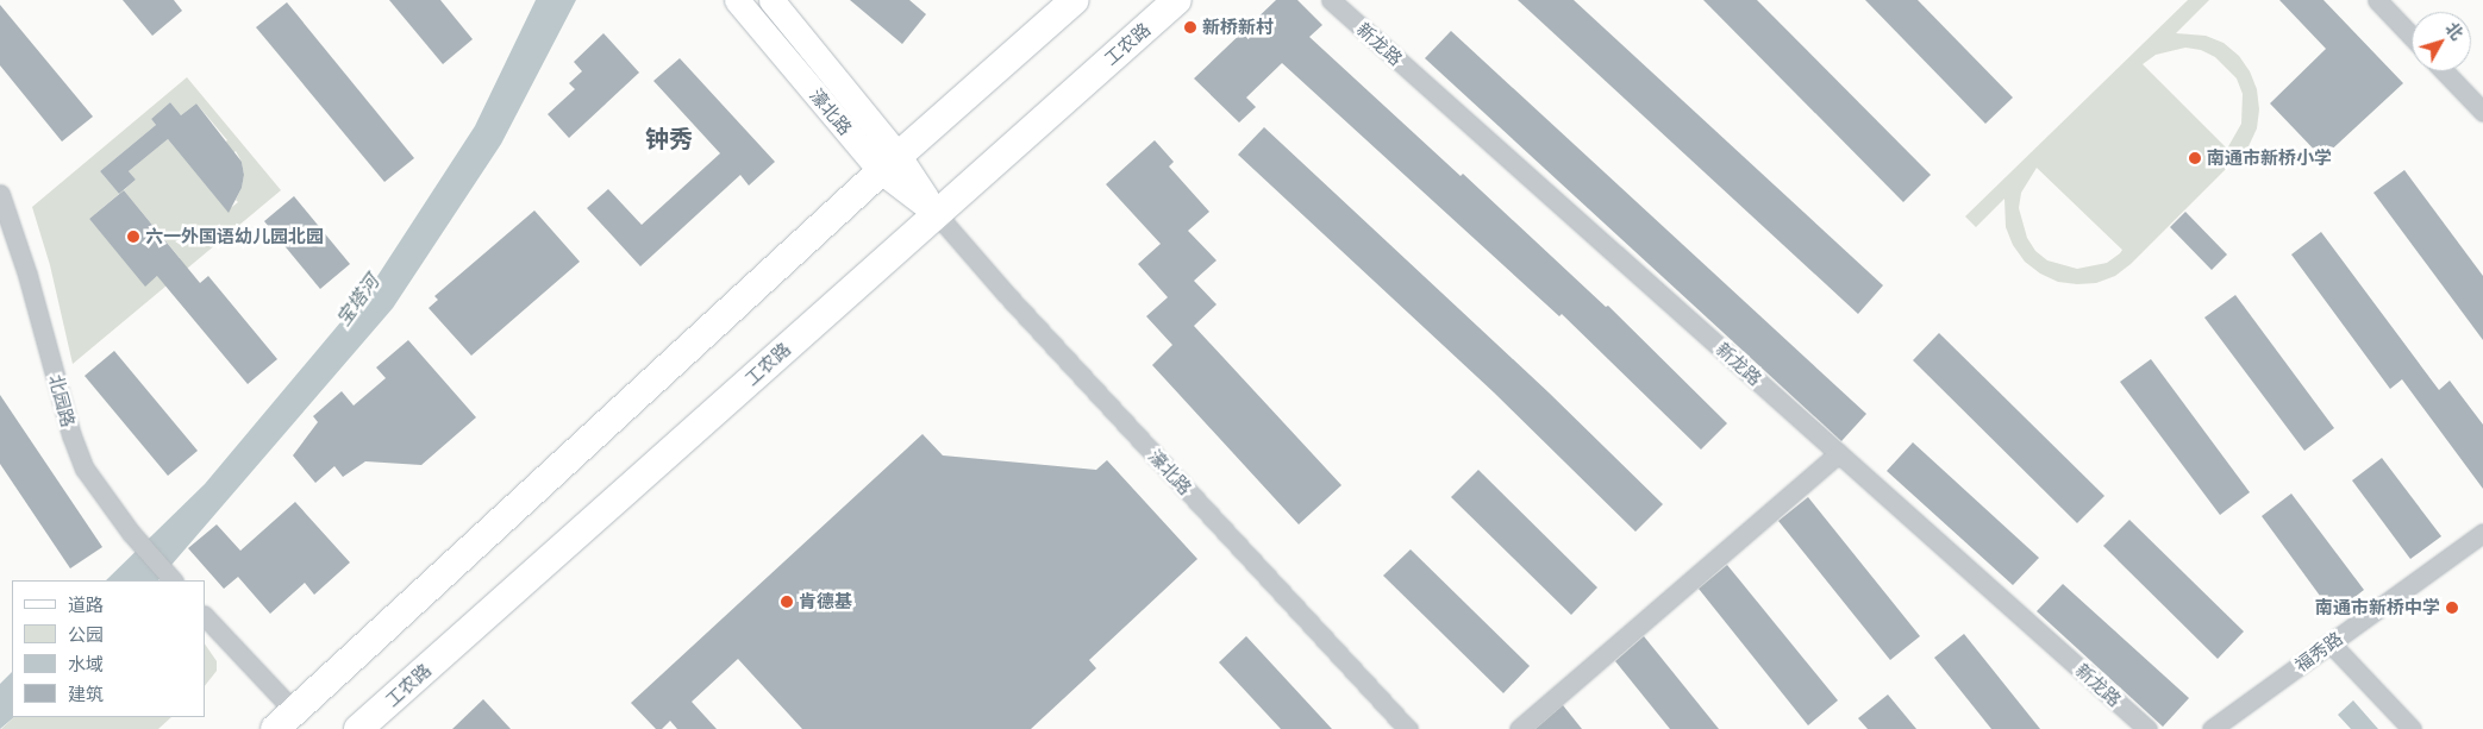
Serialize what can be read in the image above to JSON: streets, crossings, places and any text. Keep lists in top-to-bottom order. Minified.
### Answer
{"streets":{"main road":["工农路"],"street":["新龙路","濠北路","北园路","福秀路"]},"crossings":[["工农路","濠北路"]],"districts":["钟秀"],"water":["宝塔河"],"places":["新桥新村","南通市新桥小学","六一外国语幼儿园北园","肯德基","南通市新桥中学"],"legend":["道路","公园","水域","建筑"],"north":"top right"}
